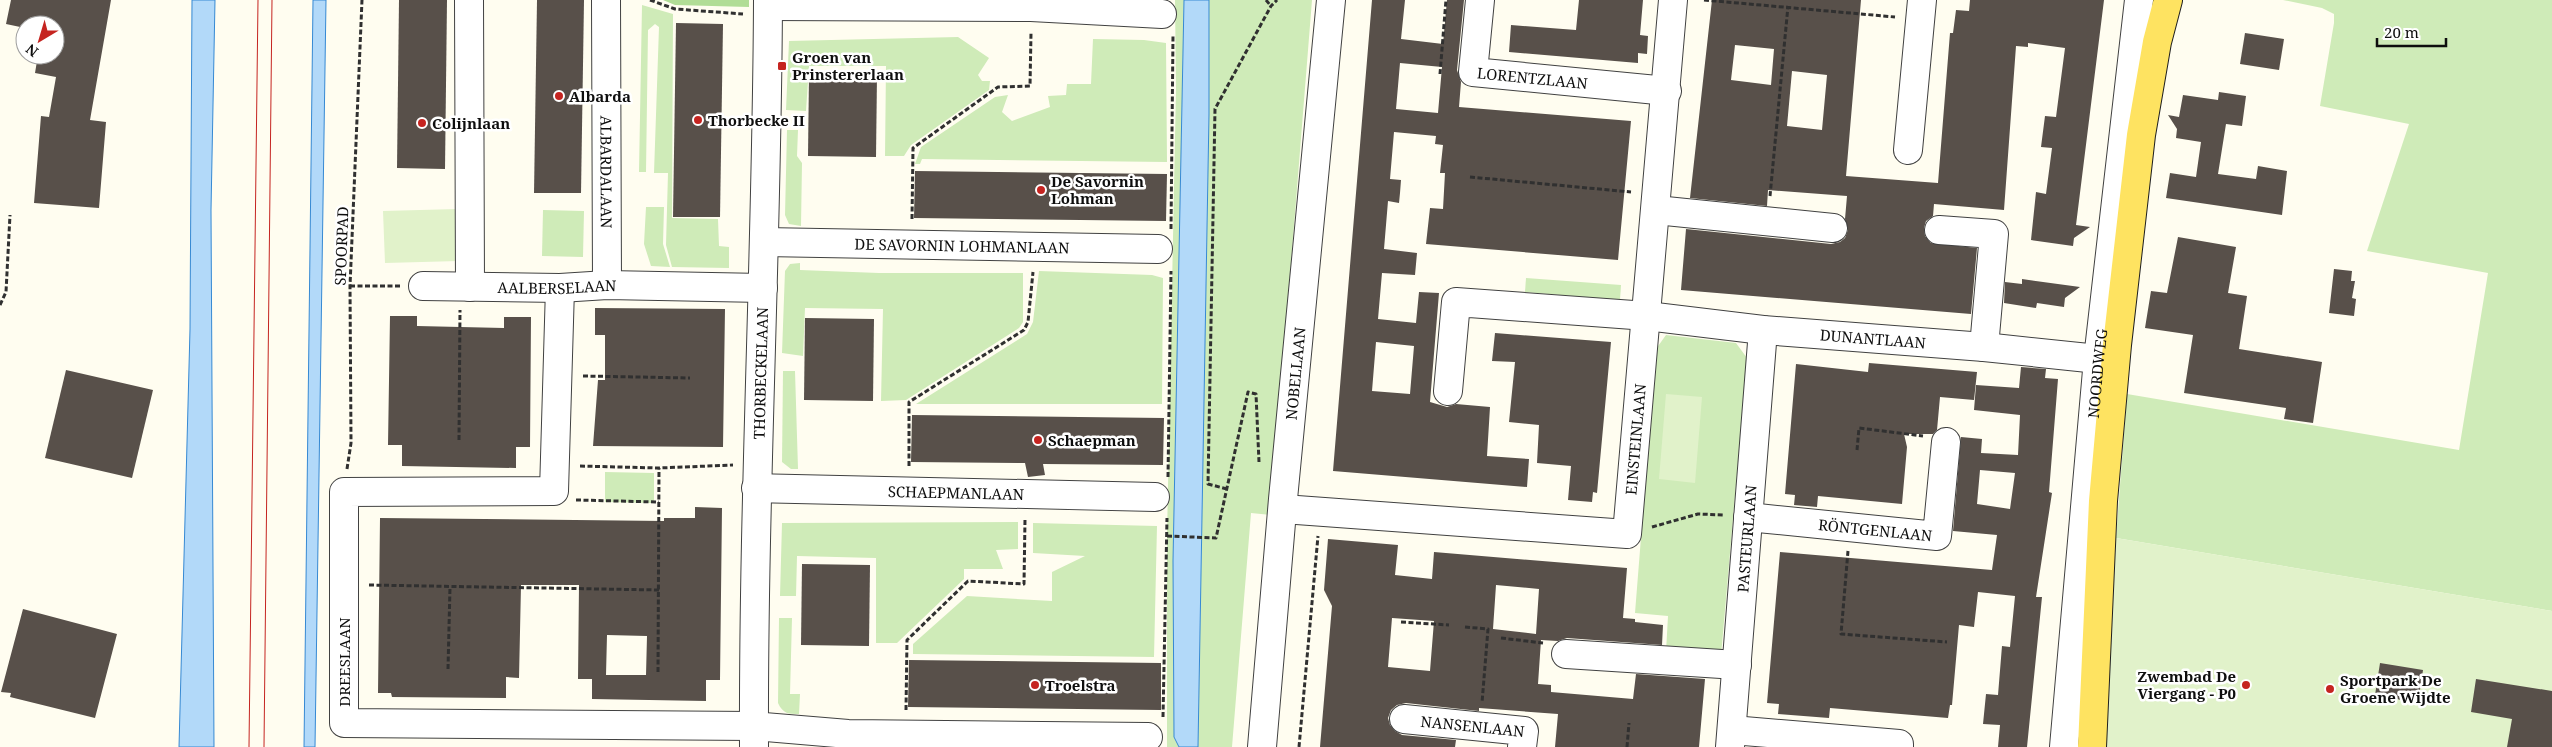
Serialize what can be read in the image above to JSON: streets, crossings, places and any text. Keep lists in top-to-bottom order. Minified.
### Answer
{"streets":{"main road":["NOORDWEG"],"street":["LORENTZLAAN","ALBARDALAAN","DE SAVORNIN LOHMANLAAN","AALBERSELAAN","DUNANTLAAN","THORBECKELAAN","NOBELLAAN","EINSTEINLAAN","SCHAEPMANLAAN","RÖNTGENLAAN","PASTEURLAAN","DREESLAAN","NANSENLAAN"],"path":["SPOORPAD"]},"crossings":[["LORENTZLAAN","EINSTEINLAAN"],["ALBARDALAAN","AALBERSELAAN"],["DE SAVORNIN LOHMANLAAN","THORBECKELAAN"],["SPOORPAD","DREESLAAN"],["AALBERSELAAN","THORBECKELAAN"],["DUNANTLAAN","NOORDWEG"],["DUNANTLAAN","EINSTEINLAAN"],["DUNANTLAAN","PASTEURLAAN"],["THORBECKELAAN","SCHAEPMANLAAN"],["THORBECKELAAN","DREESLAAN"],["RÖNTGENLAAN","PASTEURLAAN"]],"places":{"transit":["Groen van Prinstererlaan"],"other":["Albarda","Thorbecke II","Colijnlaan","De Savornin Lohman","Schaepman","Troelstra","Zwembad De Viergang - P0","Sportpark De Groene Wijdte"]},"scale_bar":"20 m","north":"bottom left"}
